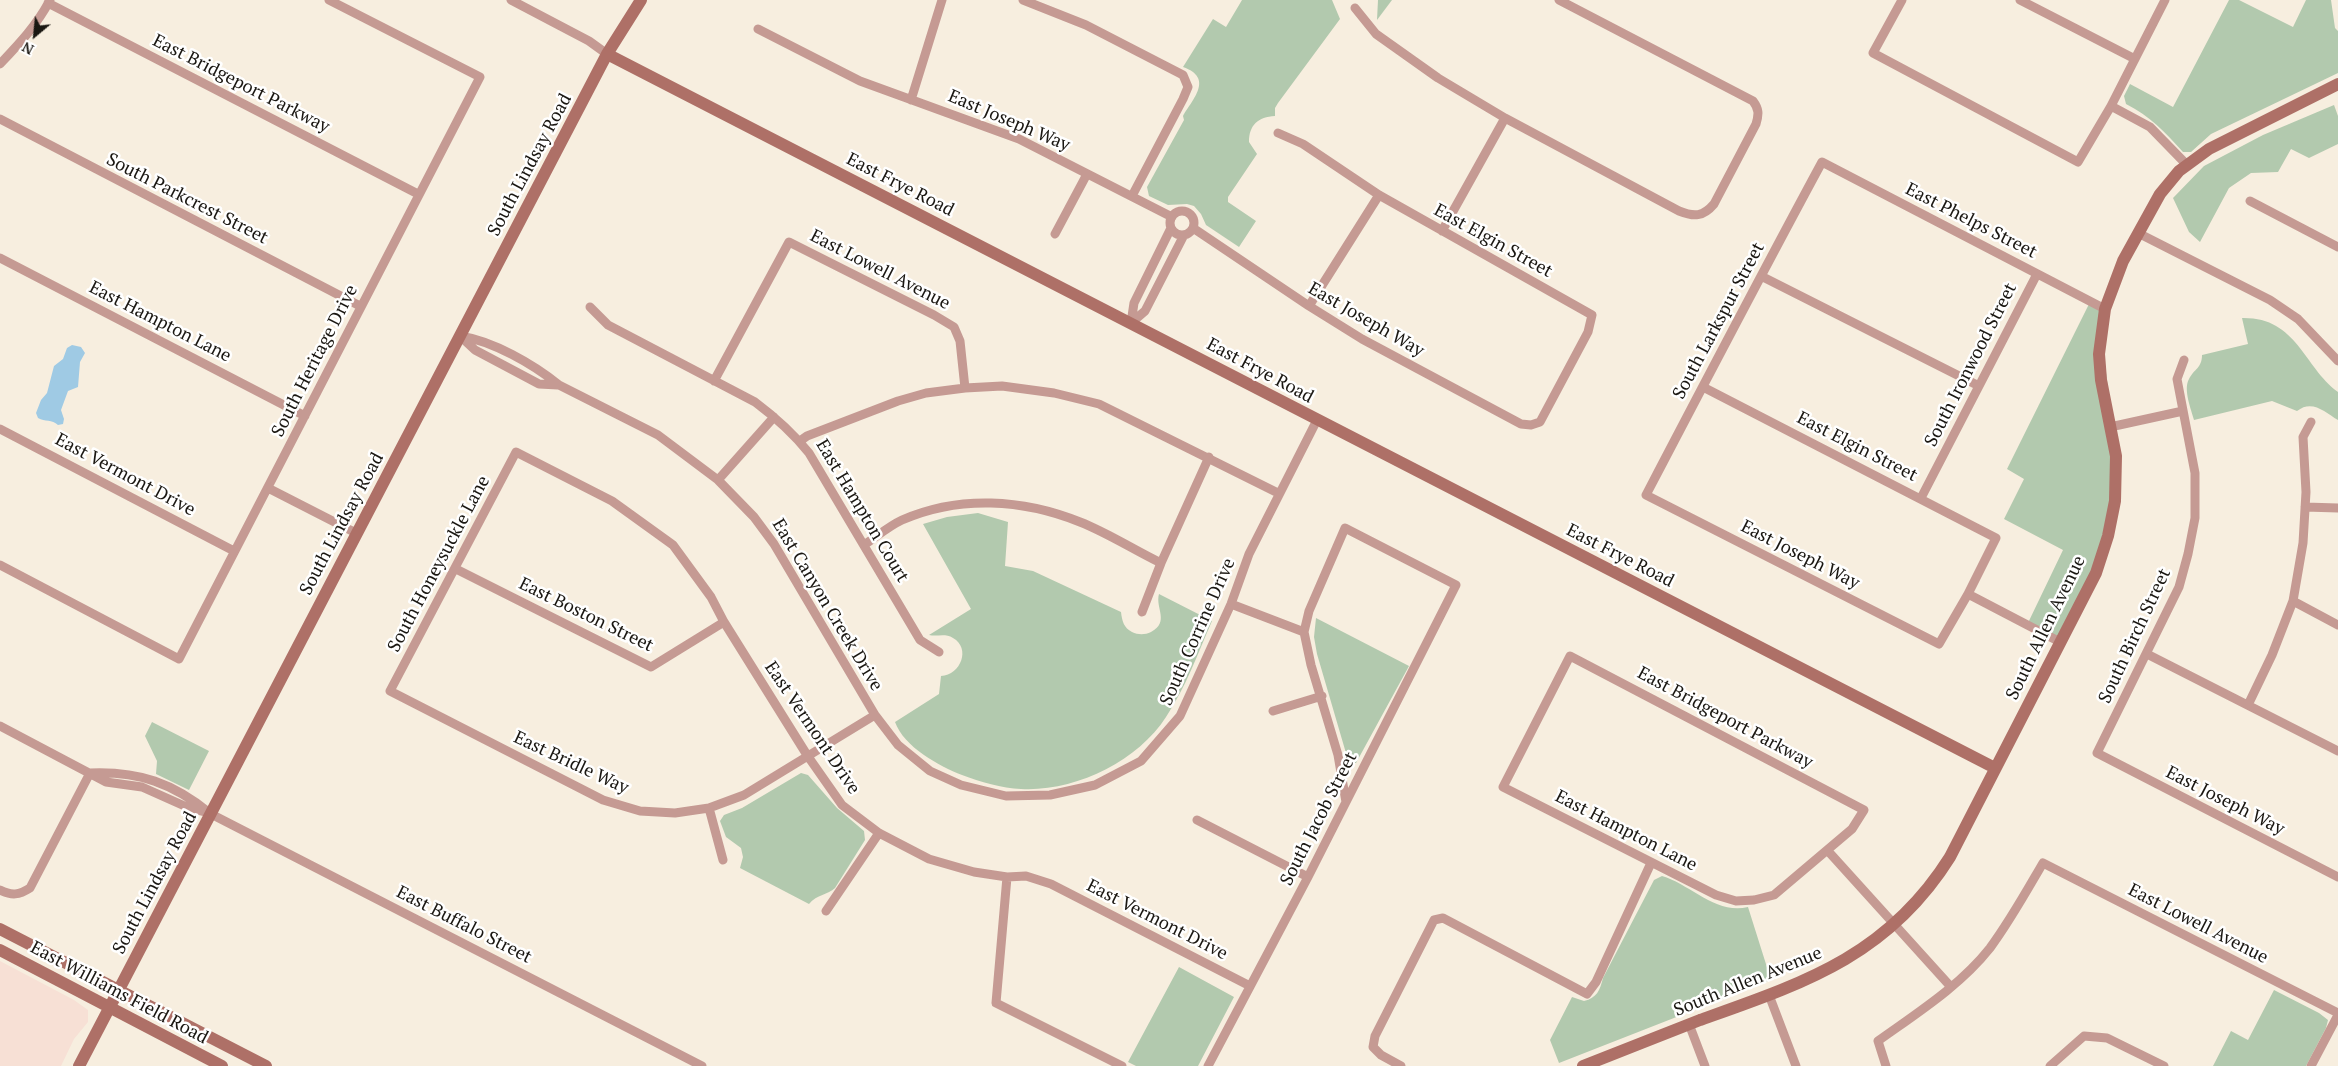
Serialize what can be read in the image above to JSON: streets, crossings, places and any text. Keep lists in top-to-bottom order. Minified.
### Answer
{"streets":{"street":["East Bridgeport Parkway","East Joseph Way","South Lindsay Road","East Frye Road","South Parkcrest Street","East Phelps Street","East Elgin Street","East Lowell Avenue","South Larkspur Street","East Hampton Lane","South Heritage Drive","South Ironwood Street","East Vermont Drive","East Hampton Court","South Honeysuckle Lane","East Canyon Creek Drive","East Boston Street","South Allen Avenue","South Corrine Drive","South Birch Street","East Bridle Way","South Jacob Street","East Buffalo Street","East Williams Field Road"]},"crossings":[["East Bridgeport Parkway","East Hampton Lane"],["East Bridgeport Parkway","South Heritage Drive"],["East Joseph Way","East Elgin Street"],["East Joseph Way","South Larkspur Street"],["East Joseph Way","South Birch Street"],["South Lindsay Road","East Frye Road"],["South Lindsay Road","East Canyon Creek Drive"],["South Lindsay Road","East Buffalo Street"],["South Lindsay Road","East Williams Field Road"],["East Frye Road","South Allen Avenue"],["East Frye Road","South Corrine Drive"],["South Parkcrest Street","South Heritage Drive"],["East Phelps Street","South Larkspur Street"],["East Phelps Street","South Ironwood Street"],["East Phelps Street","South Allen Avenue"],["East Elgin Street","South Larkspur Street"],["East Elgin Street","South Ironwood Street"],["East Lowell Avenue","East Hampton Court"],["East Hampton Lane","South Heritage Drive"],["South Heritage Drive","East Vermont Drive"],["East Vermont Drive","South Honeysuckle Lane"],["East Vermont Drive","East Boston Street"],["East Vermont Drive","East Bridle Way"],["East Vermont Drive","South Jacob Street"],["South Honeysuckle Lane","East Boston Street"],["South Honeysuckle Lane","East Bridle Way"],["East Canyon Creek Drive","South Corrine Drive"],["East Canyon Creek Drive","East Bridle Way"]],"north":"bottom left"}
